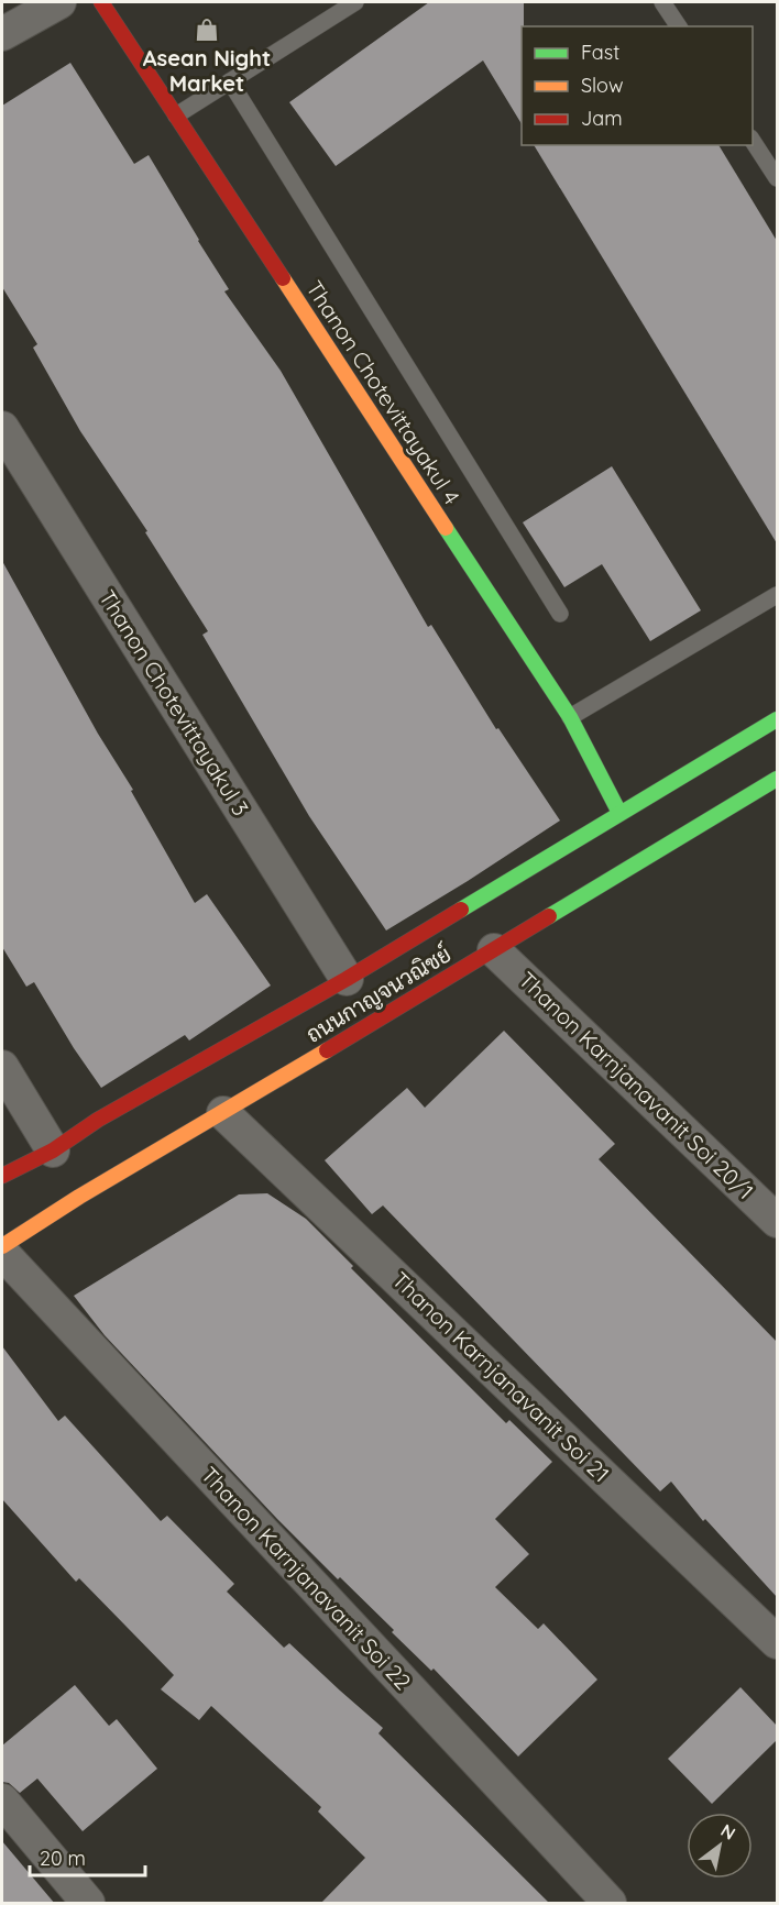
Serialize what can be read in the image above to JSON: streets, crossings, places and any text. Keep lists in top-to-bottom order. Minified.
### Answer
{"streets":{"main road":["Thanon Chotevittayakul 4","ถนนกาญจนวณิชย์"],"street":["Thanon Chotevittayakul 3","Thanon Karnjanavanit Soi 20/1","Thanon Karnjanavanit Soi 21","Thanon Karnjanavanit Soi 22"]},"crossings":[["Thanon Chotevittayakul 4","ถนนกาญจนวณิชย์"],["Thanon Chotevittayakul 3","ถนนกาญจนวณิชย์"],["ถนนกาญจนวณิชย์","Thanon Karnjanavanit Soi 20/1"],["ถนนกาญจนวณิชย์","Thanon Karnjanavanit Soi 21"]],"places":{"shop":["Asean Night Market"]},"legend":["Fast","Slow","Jam"],"scale_bar":"20 m","north":"top right"}
